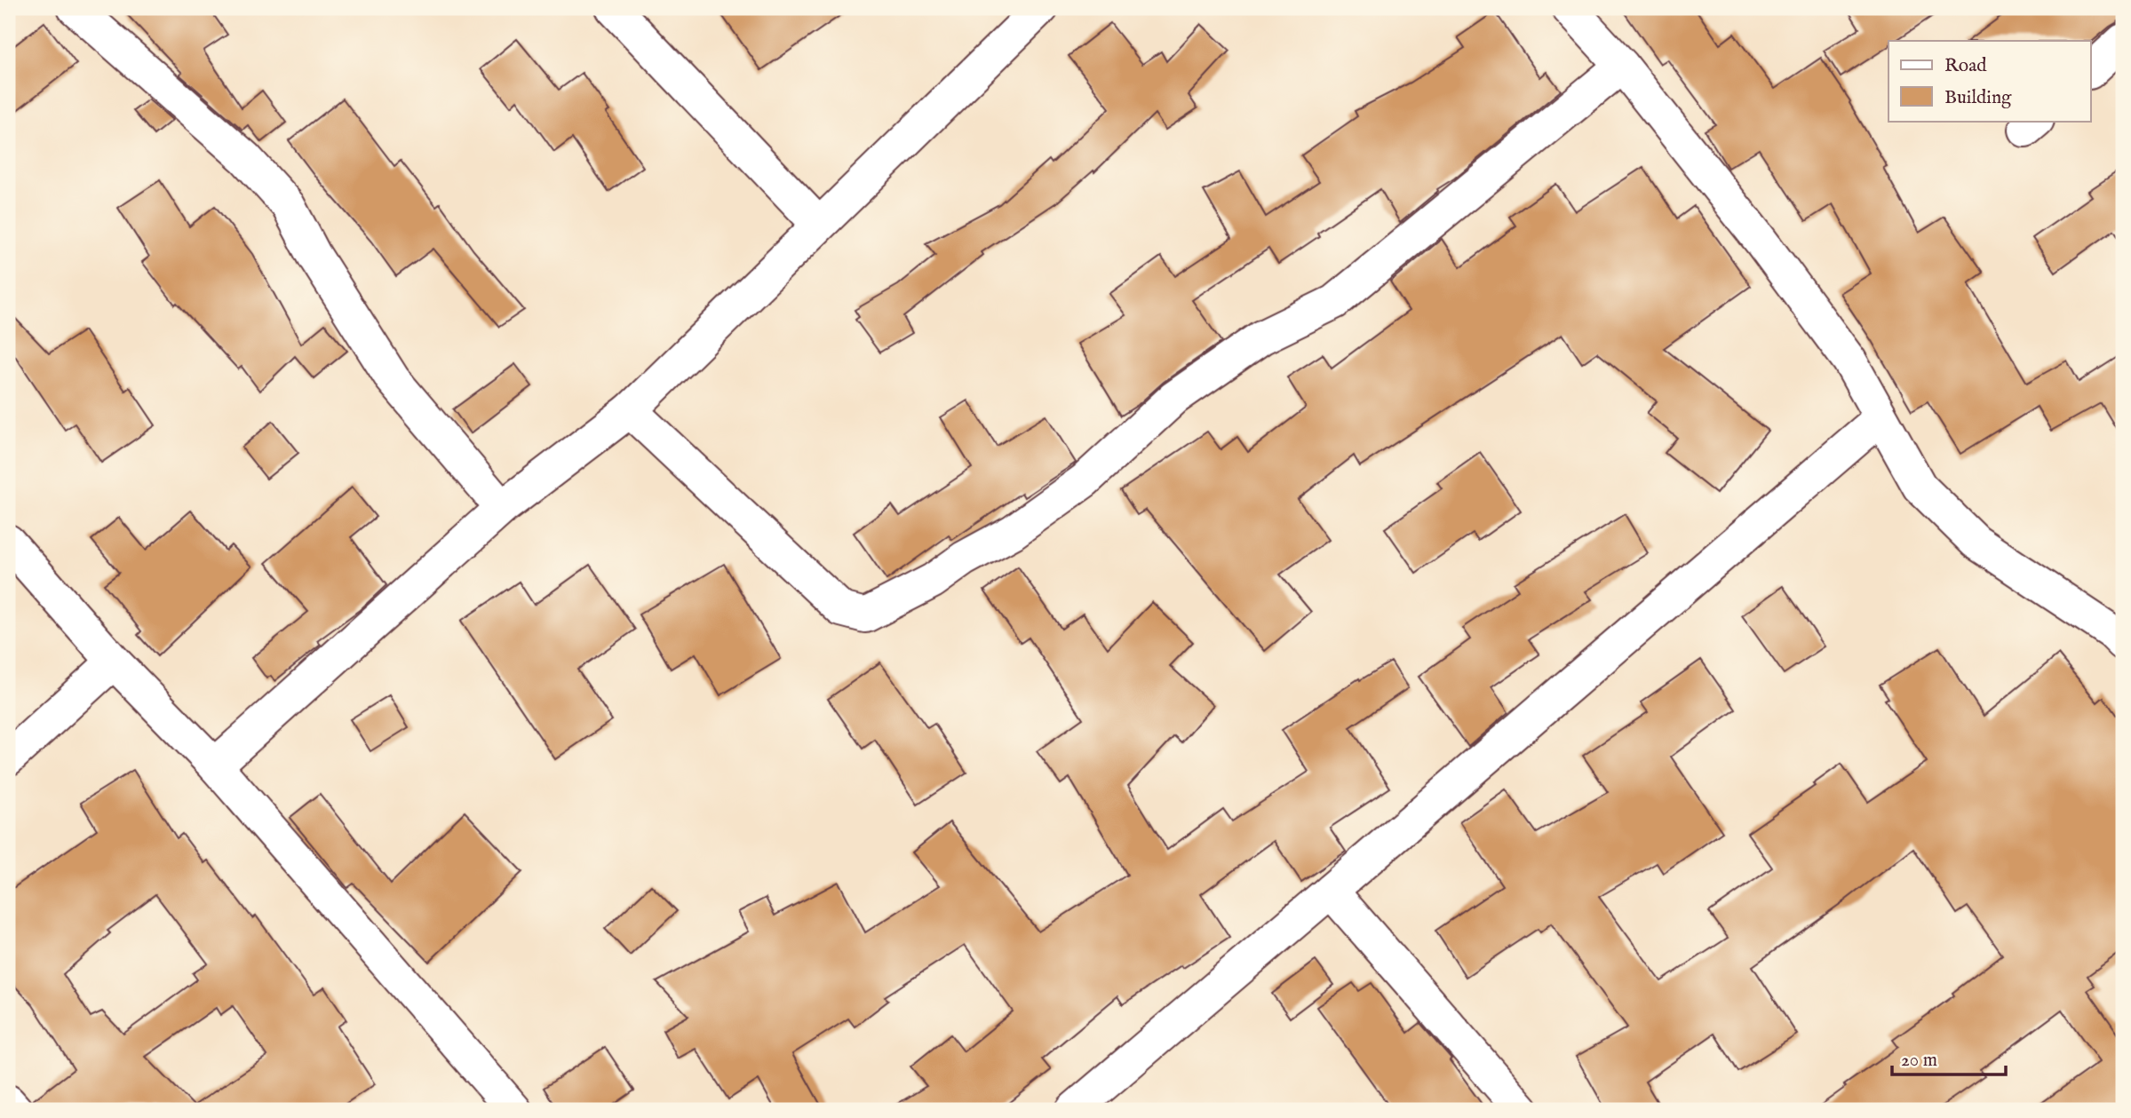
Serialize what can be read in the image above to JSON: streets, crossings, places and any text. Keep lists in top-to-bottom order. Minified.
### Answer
{"legend":["Road","Building"],"scale_bar":"20 m"}
